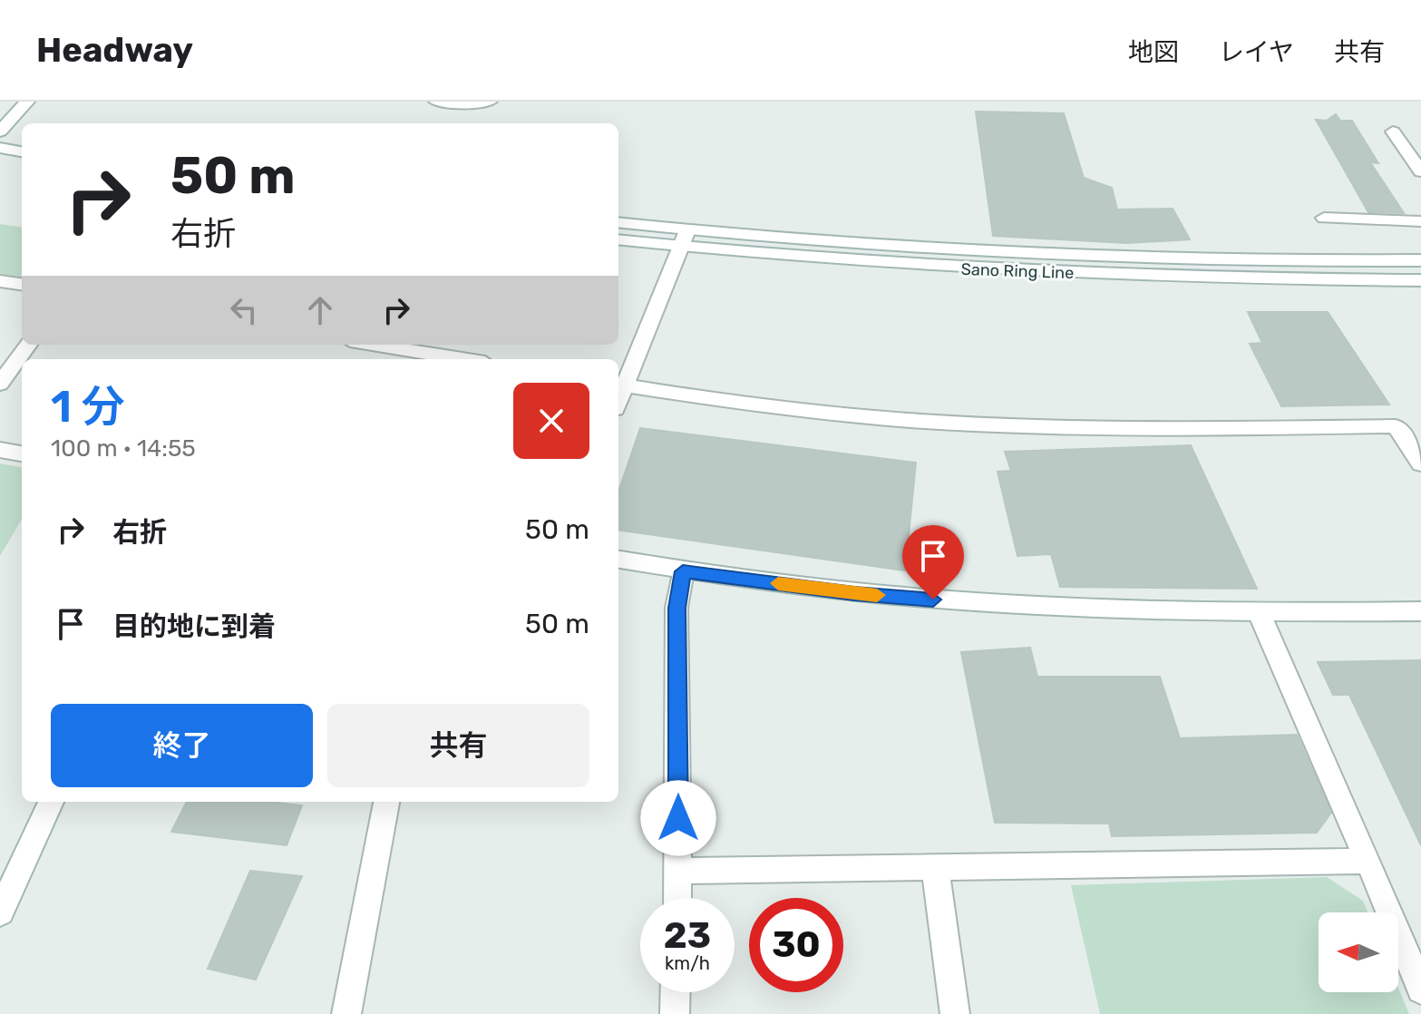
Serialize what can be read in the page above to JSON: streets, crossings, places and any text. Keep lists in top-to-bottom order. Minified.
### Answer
{"streets":{"street":["Sano Ring Line"]},"north":"left","page":{"header":"Headway","nav":["地図","レイヤ","共有"],"turn":["50 m","右折"],"heading":["1 分","100 m · 14:55"],"list":[{"name":"右折","value":"50 m"},{"name":"目的地に到着","value":"50 m"}],"buttons":["終了","共有"],"speed":"23 km/h","limit":"30"}}
